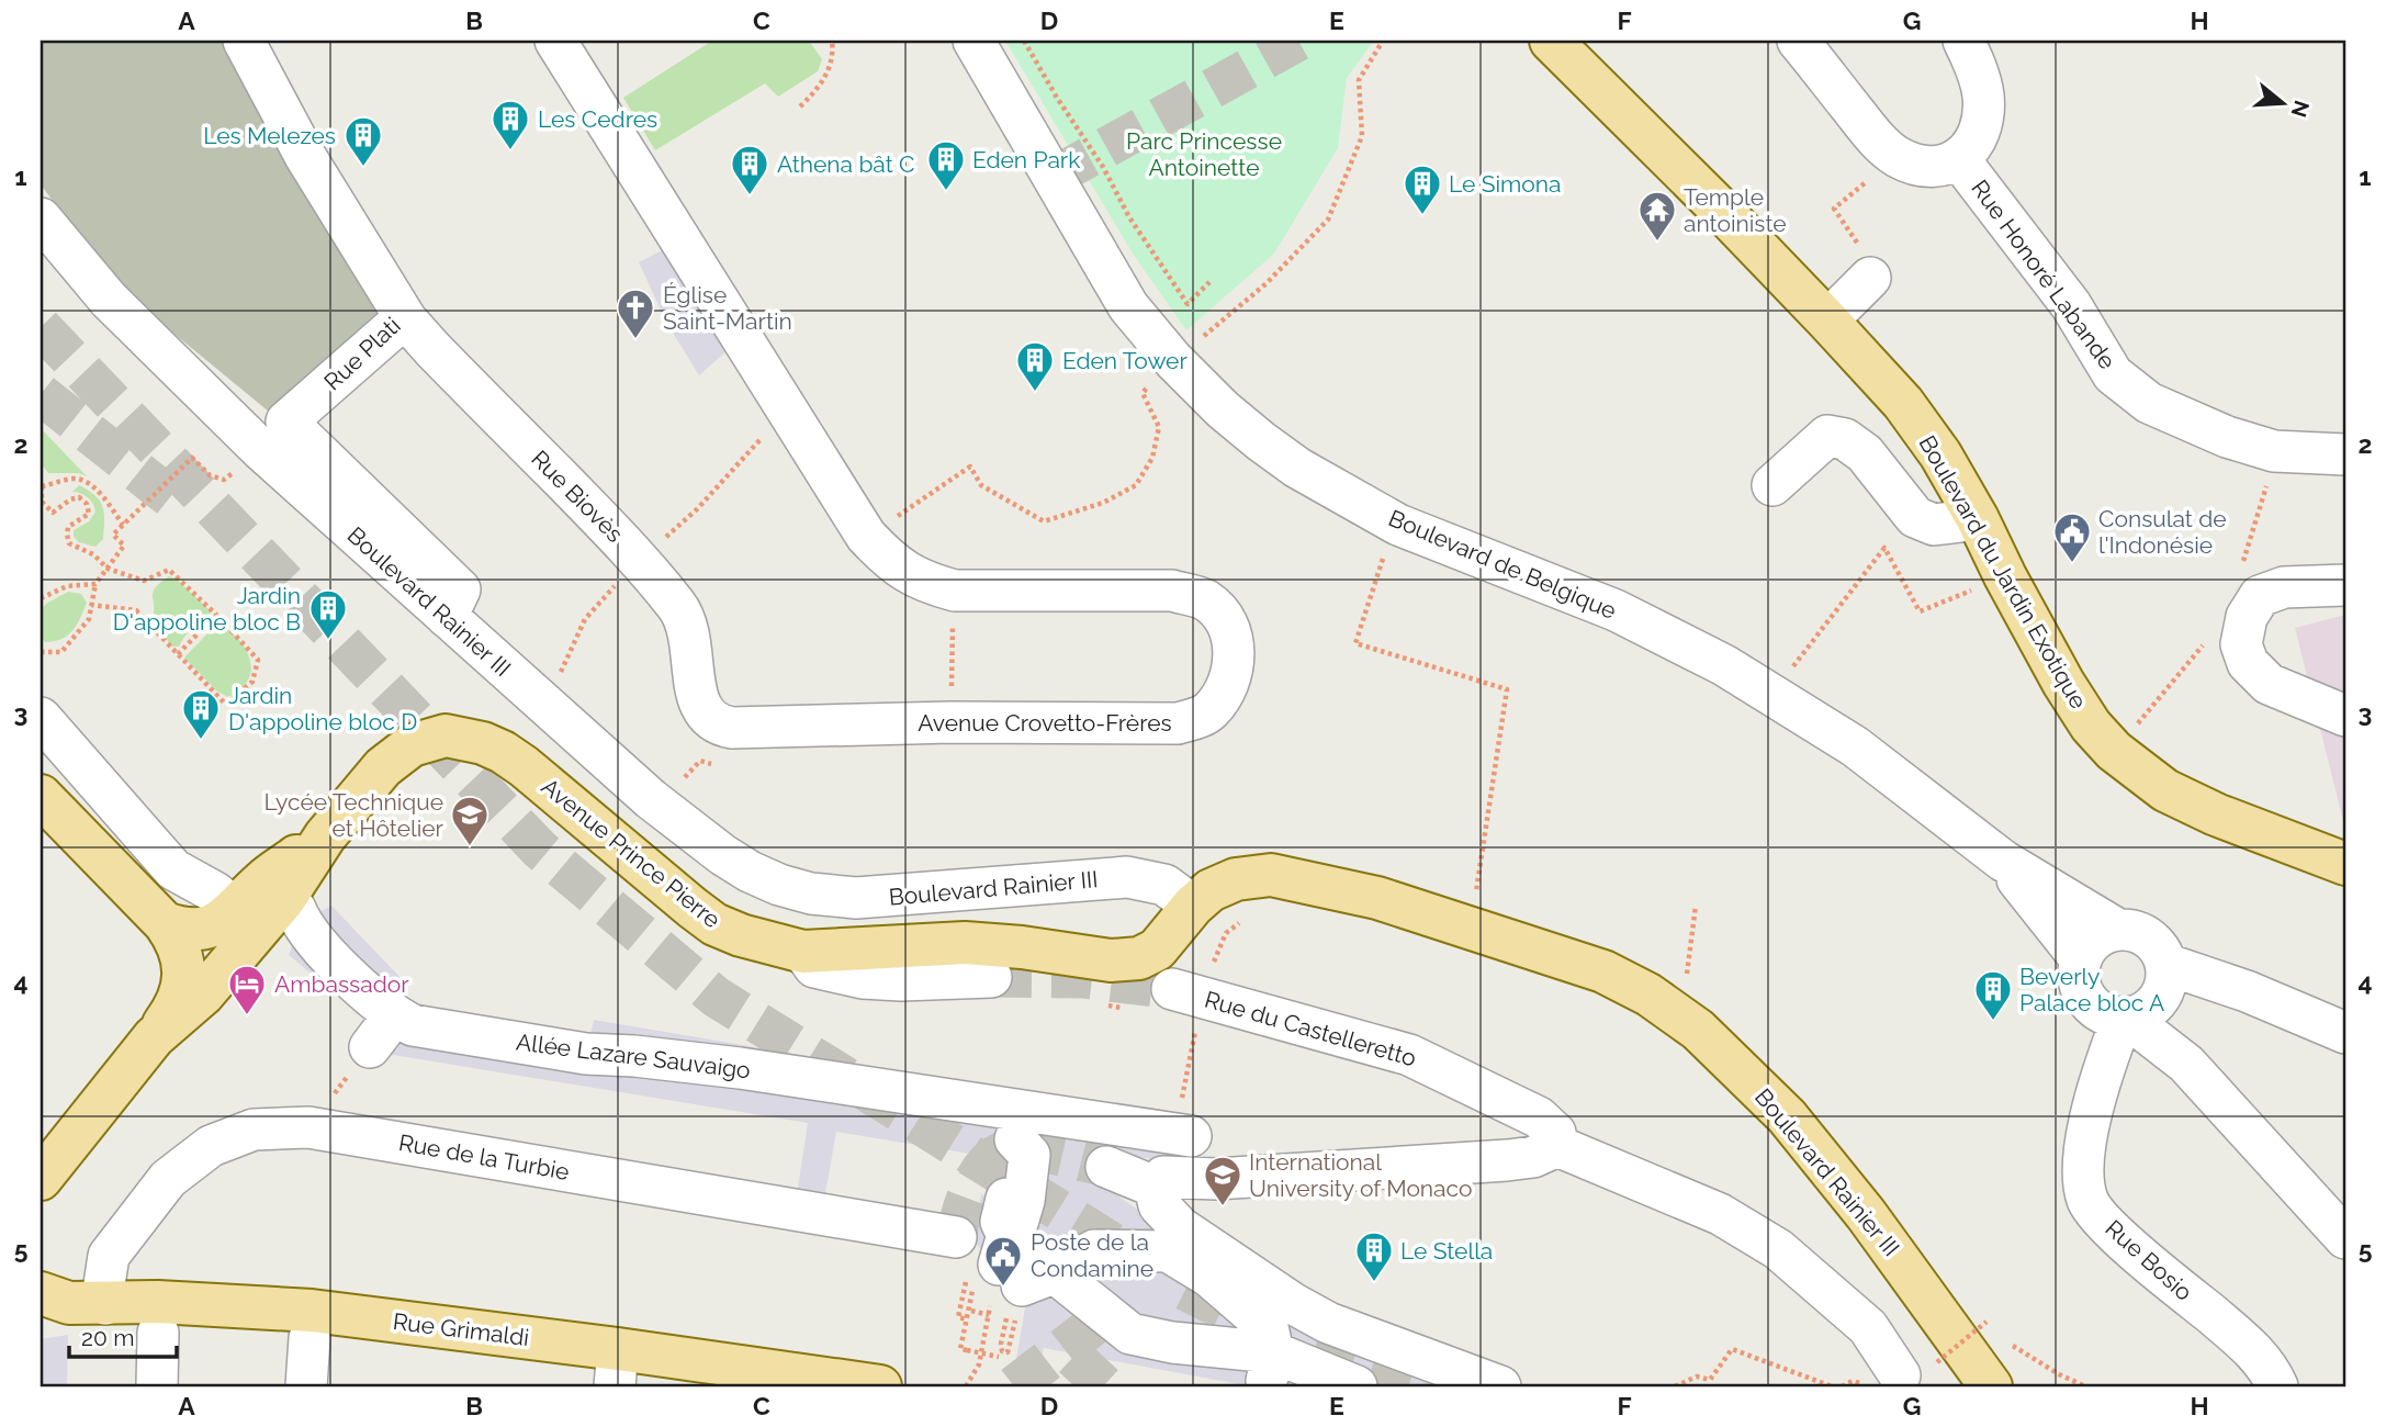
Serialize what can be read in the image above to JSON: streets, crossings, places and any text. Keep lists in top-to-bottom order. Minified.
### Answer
{"streets":{"main road":["Boulevard du Jardin Exotique","Boulevard Rainier III","Avenue Prince Pierre","Rue Grimaldi"],"street":["Rue Honoré Labande","Rue Plati","Rue Biovès","Boulevard de Belgique","Avenue Crovetto-Frères","Rue du Castelleretto","Allée Lazare Sauvaigo","Rue de la Turbie","Rue Bosio"]},"crossings":[["Rue Plati","Rue Biovès"],["Rue Plati","Boulevard Rainier III"],["Rue Biovès","Avenue Crovetto-Frères"],["Boulevard de Belgique","Rue Bosio"],["Boulevard Rainier III","Avenue Prince Pierre"],["Allée Lazare Sauvaigo","Rue de la Turbie"],["Rue de la Turbie","Rue Grimaldi"]],"parks":["Parc Princesse Antoinette"],"places":{"building":["Les Cedres","Les Melezes","Eden Park","Athena bât C","Le Simona","Eden Tower","Jardin D'appoline bloc B","Jardin D'appoline bloc D","Beverly Palace bloc A","Le Stella"],"temple":["Temple antoiniste"],"church":["Église Saint-Martin"],"public building":["Consulat de l'Indonésie","Poste de la Condamine"],"school or university":["Lycée Technique et Hôtelier","International University of Monaco"],"hotel":["Ambassador"]},"scale_bar":"20 m","north":"right","grid":{"columns":["A","B","C","D","E","F","G","H"],"rows":["1","2","3","4","5"]}}
